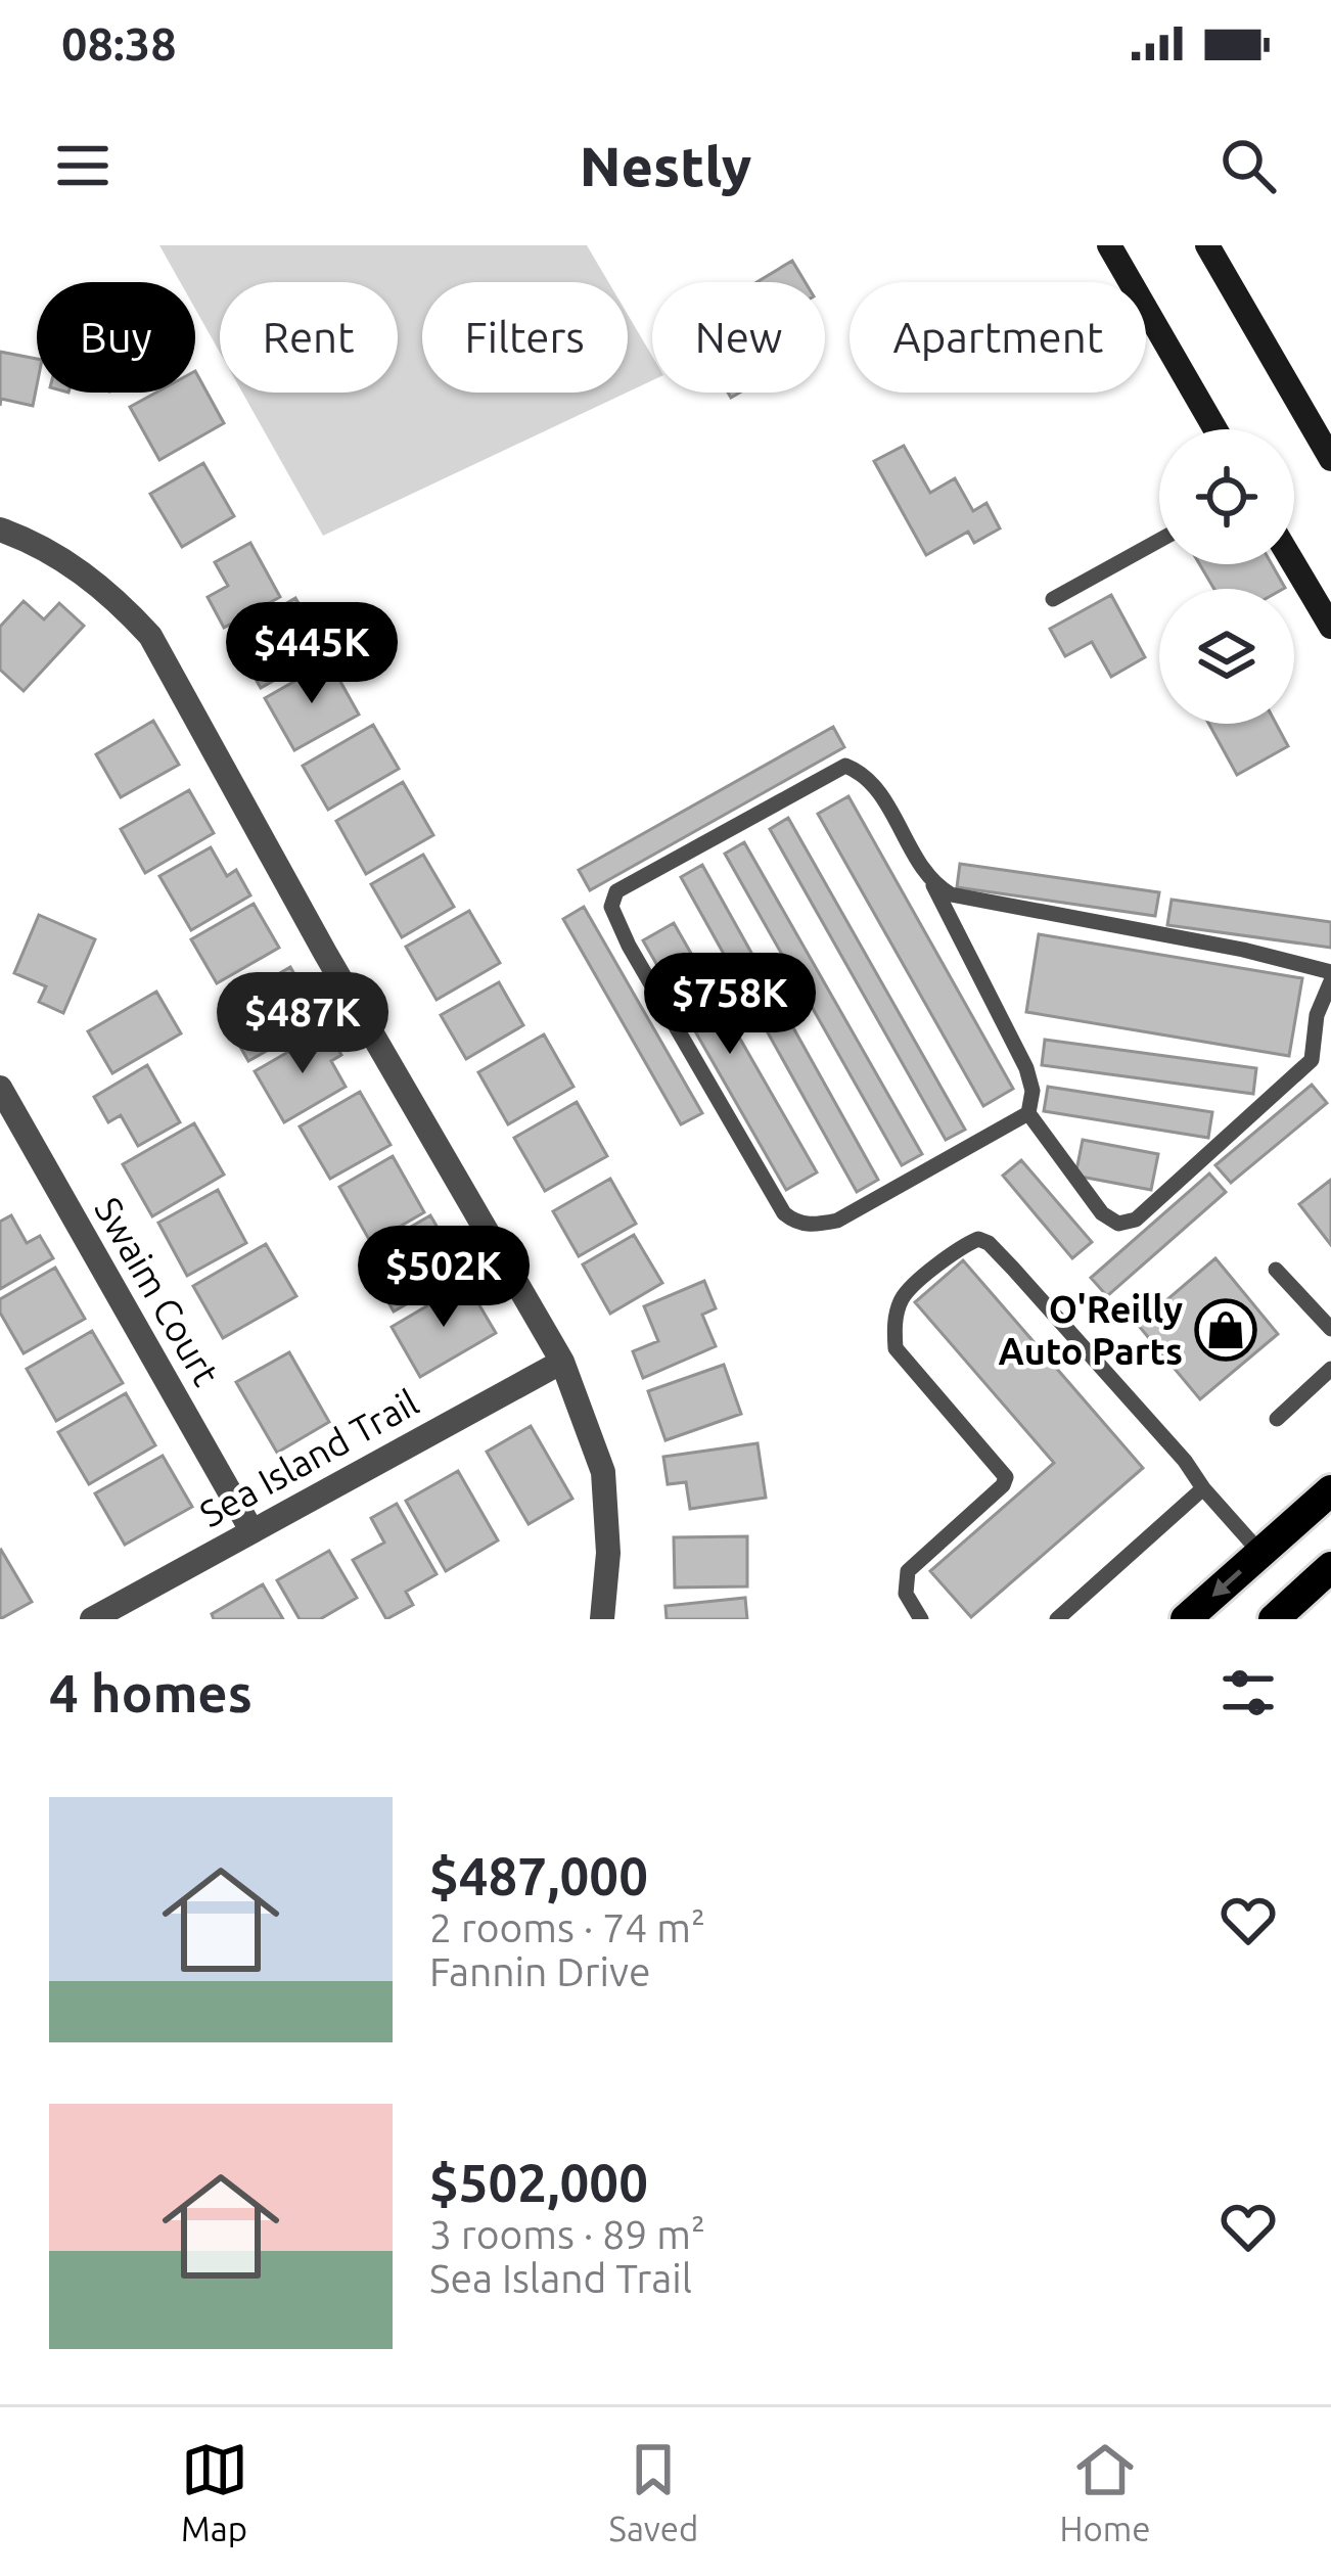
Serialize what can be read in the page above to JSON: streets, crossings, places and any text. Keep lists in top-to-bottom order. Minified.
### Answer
{"streets":{"street":["Swaim Court","Sea Island Trail"]},"crossings":[["Swaim Court","Sea Island Trail"]],"places":{"shop":["O'Reilly Auto Parts"]},"page":{"status":"08:38","header":"Nestly","chip":["Buy","Rent","Filters","New","Apartment"],"price":["$445K","$758K","$487K","$502K"],"heading":"4 homes","list":[{"name":"$487,000","note":"2 rooms · 74 m² · Fannin Drive"},{"name":"$502,000","note":"3 rooms · 89 m² · Sea Island Trail"}],"tabs":["Map","Saved","Home"]}}
